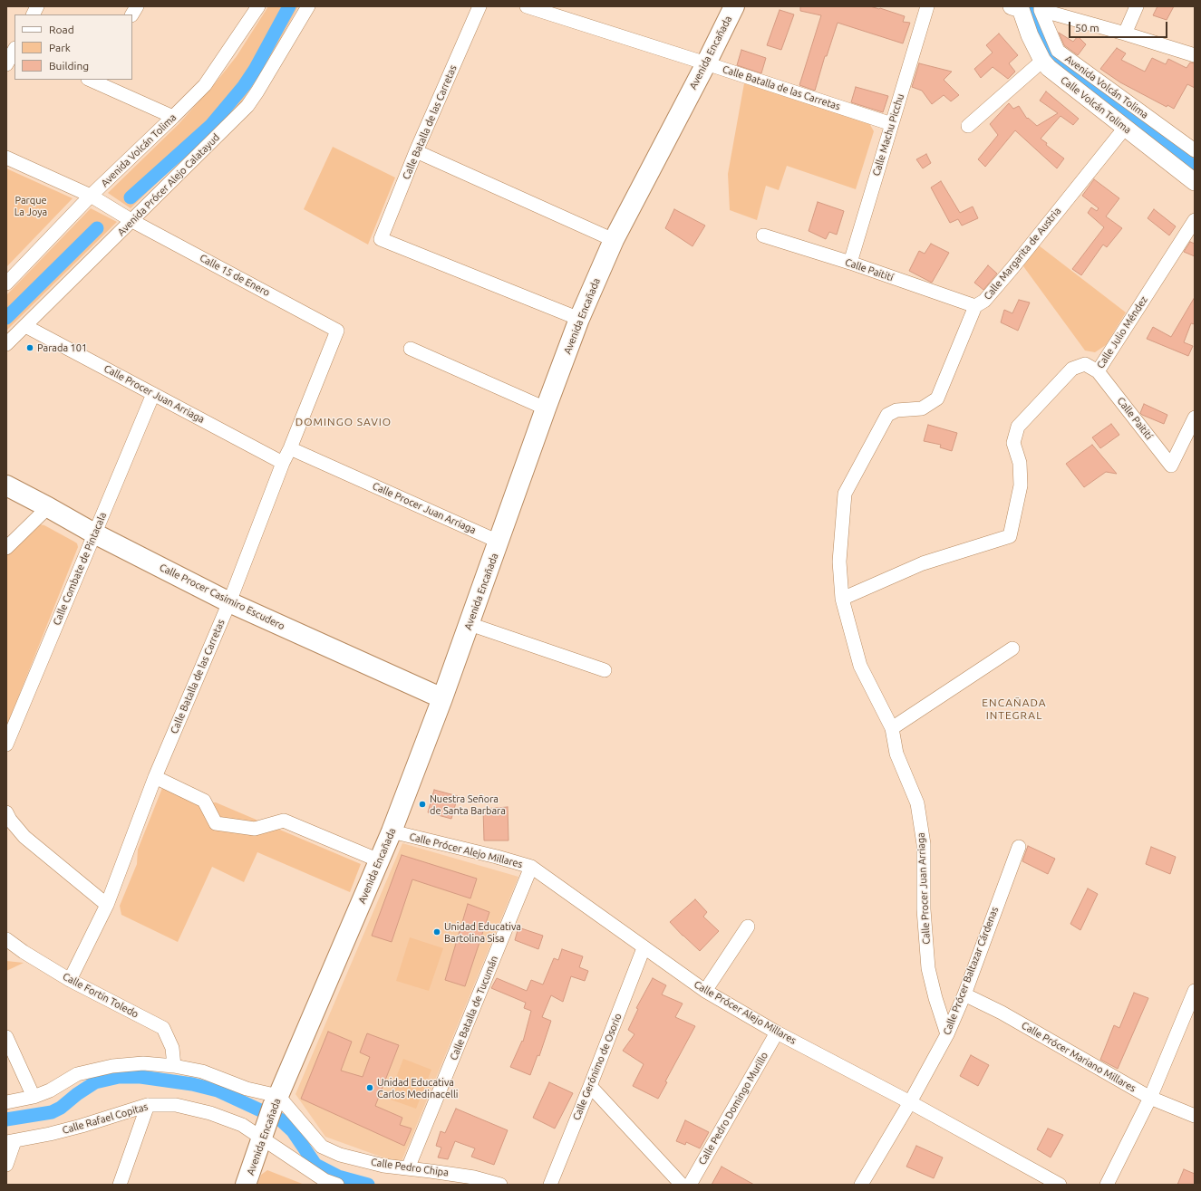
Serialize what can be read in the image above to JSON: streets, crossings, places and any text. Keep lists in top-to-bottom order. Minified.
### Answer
{"streets":{"main road":["Avenida Encañada","Calle Procer Casimiro Escudero"],"street":["Avenida Volcán Tolima","Calle Batalla de las Carretas","Calle Volcán Tolima","Calle Machu Picchu","Avenida Prócer Alejo Calatayud","Calle Margarita de Austria","Calle Paitití","Calle 15 de Enero","Calle Julio Méndez","Calle Procer Juan Arriaga","Calle Combate de Pintacala","Calle Prócer Alejo Millares","Calle Prócer Baltazar Cárdenas","Calle Fortin Toledo","Calle Batalla de Tucumán","Calle Prócer Mariano Millares","Calle Gerónimo de Osorio","Calle Pedro Domingo Murillo","Calle Rafael Copitas","Calle Pedro Chipa"]},"crossings":[["Avenida Encañada","Calle Batalla de las Carretas"],["Avenida Encañada","Calle Procer Juan Arriaga"],["Avenida Encañada","Calle Procer Casimiro Escudero"],["Avenida Encañada","Calle Prócer Alejo Millares"],["Avenida Encañada","Calle Rafael Copitas"],["Avenida Encañada","Calle Pedro Chipa"],["Avenida Volcán Tolima","Calle 15 de Enero"],["Calle Batalla de las Carretas","Calle Machu Picchu"],["Calle Batalla de las Carretas","Calle 15 de Enero"],["Calle Batalla de las Carretas","Calle Procer Juan Arriaga"],["Calle Batalla de las Carretas","Calle Procer Casimiro Escudero"],["Calle Batalla de las Carretas","Calle Fortin Toledo"],["Calle Volcán Tolima","Calle Margarita de Austria"],["Calle Machu Picchu","Calle Paitití"],["Avenida Prócer Alejo Calatayud","Calle 15 de Enero"],["Avenida Prócer Alejo Calatayud","Calle Procer Juan Arriaga"],["Calle Margarita de Austria","Calle Paitití"],["Calle Margarita de Austria","Calle Procer Juan Arriaga"],["Calle Paitití","Calle Julio Méndez"],["Calle Julio Méndez","Calle Procer Juan Arriaga"],["Calle Procer Juan Arriaga","Calle Combate de Pintacala"],["Calle Procer Juan Arriaga","Calle Prócer Baltazar Cárdenas"],["Calle Combate de Pintacala","Calle Procer Casimiro Escudero"],["Calle Prócer Alejo Millares","Calle Prócer Baltazar Cárdenas"],["Calle Prócer Alejo Millares","Calle Batalla de Tucumán"],["Calle Prócer Alejo Millares","Calle Gerónimo de Osorio"],["Calle Prócer Alejo Millares","Calle Pedro Domingo Murillo"],["Calle Prócer Baltazar Cárdenas","Calle Prócer Mariano Millares"],["Calle Batalla de Tucumán","Calle Pedro Chipa"]],"districts":["DOMINGO SAVIO","ENCAÑADA INTEGRAL"],"parks":["Parque La Joya"],"places":["Parada 101","Nuestra Señora de Santa Barbara","Unidad Educativa Bartolina Sisa","Unidad Educativa Carlos Medinacelli"],"legend":["Road","Park","Building"],"scale_bar":"50 m"}
